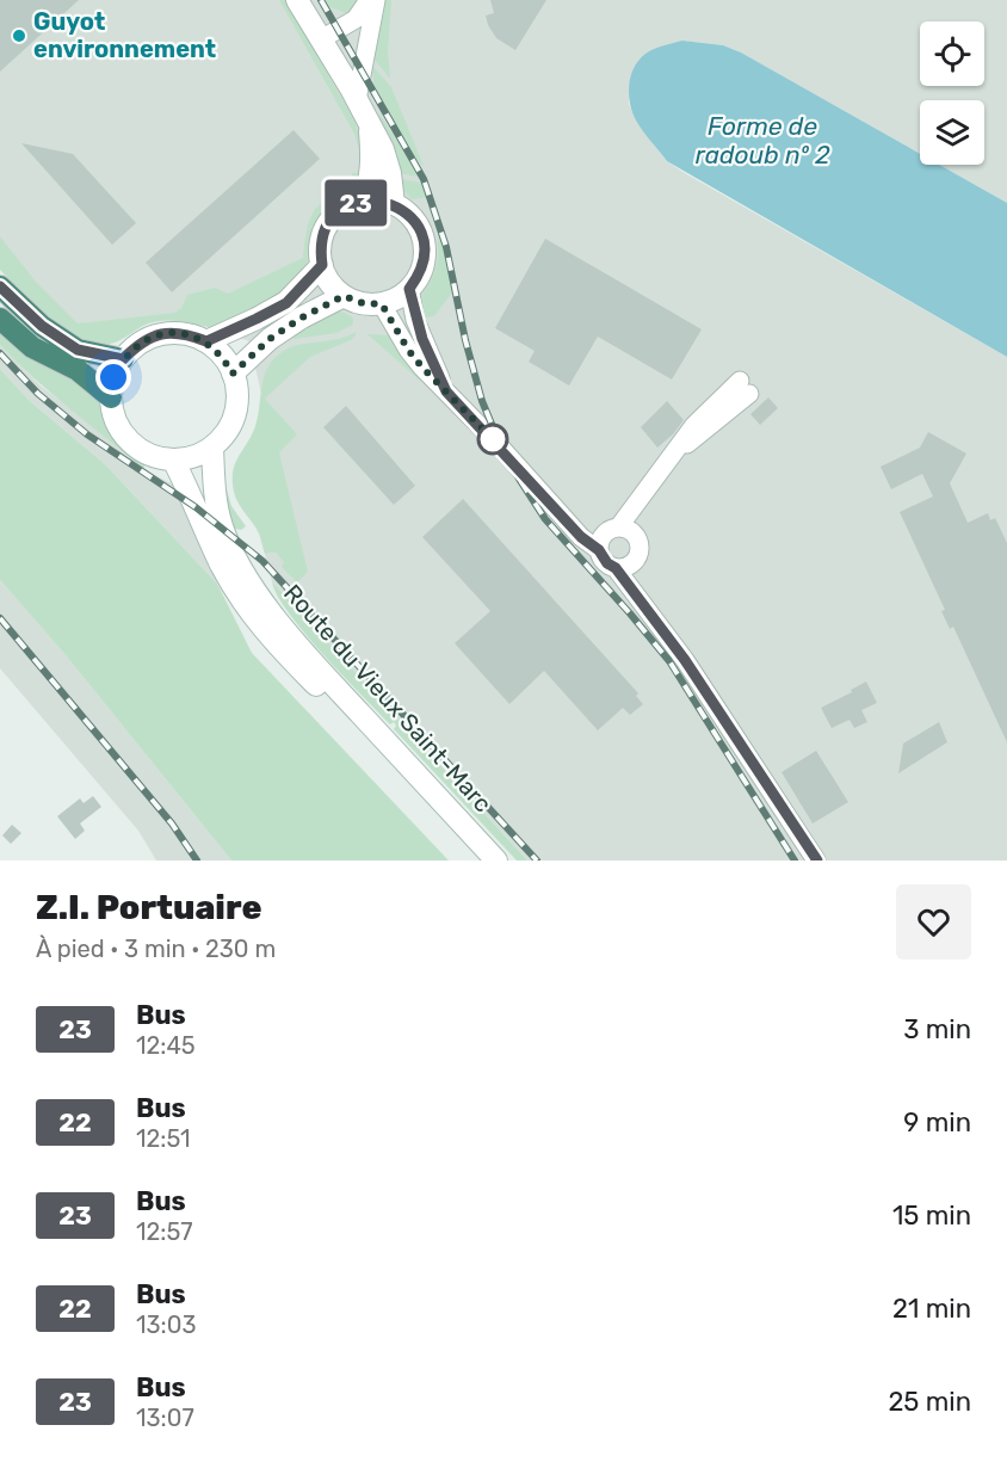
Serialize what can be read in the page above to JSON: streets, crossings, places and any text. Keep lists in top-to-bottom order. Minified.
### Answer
{"streets":{"main road":["Route du Vieux Saint-Marc"]},"water":["Forme de radoub nº 2"],"places":["Guyot environnement"],"lines":["bus line 23"],"page":{"on_map":"23","heading":["Z.I. Portuaire","À pied · 3 min · 230 m"],"list":[{"mark":"23","name":"Bus","note":"12:45","value":"3 min"},{"mark":"22","name":"Bus","note":"12:51","value":"9 min"},{"mark":"23","name":"Bus","note":"12:57","value":"15 min"},{"mark":"22","name":"Bus","note":"13:03","value":"21 min"},{"mark":"23","name":"Bus","note":"13:07","value":"25 min"}]}}
